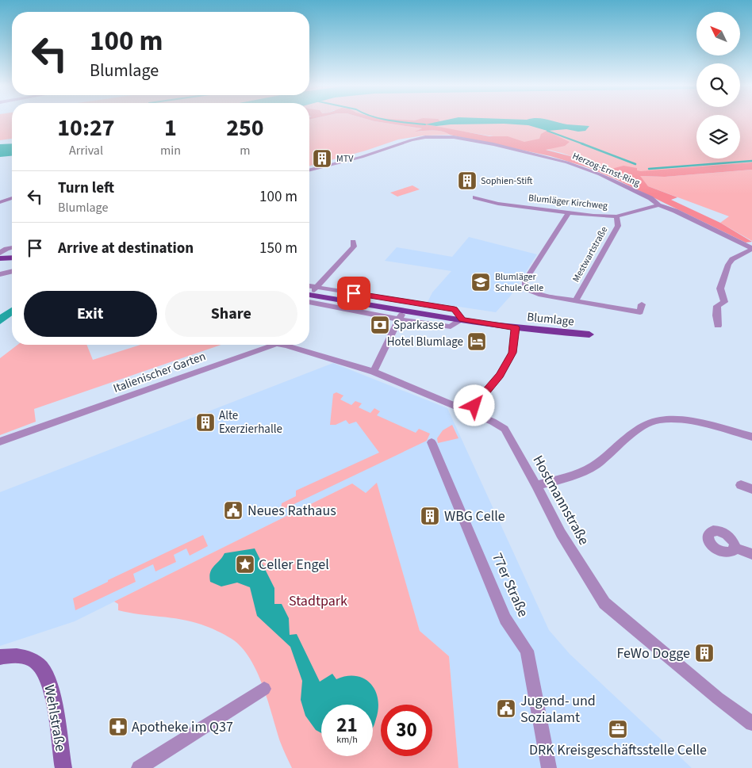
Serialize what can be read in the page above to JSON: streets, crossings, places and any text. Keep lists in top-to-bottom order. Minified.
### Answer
{"streets":{"main road":["Blumlage"],"street":["Herzog-Ernst-Ring","Blumläger Kirchweg","Mestwartstraße","Italienischer Garten","Hostmannstraße","77er Straße","Wehlstraße"]},"crossings":[["Herzog-Ernst-Ring","Blumläger Kirchweg"],["Blumläger Kirchweg","Mestwartstraße"],["Italienischer Garten","Hostmannstraße"]],"parks":["Stadtpark"],"places":{"building":["MTV","Sophien-Stift","Alte Exerzierhalle","WBG Celle","FeWo Dogge"],"school or university":["Blumläger Schule Celle"],"bank":["Sparkasse"],"hotel":["Hotel Blumlage"],"public building":["Neues Rathaus","Jugend- und Sozialamt"],"place":["Celler Engel"],"pharmacy":["Apotheke im Q37"],"office":["DRK Kreisgeschäftsstelle Celle"]},"north":"top left","page":{"turn":["100 m","Blumlage"],"eta":["10:27","Arrival","1","min","250","m"],"list":[{"name":"Turn left","note":"Blumlage","value":"100 m"},{"name":"Arrive at destination","value":"150 m"}],"buttons":["Exit","Share"],"speed":"21 km/h","limit":"30"}}
